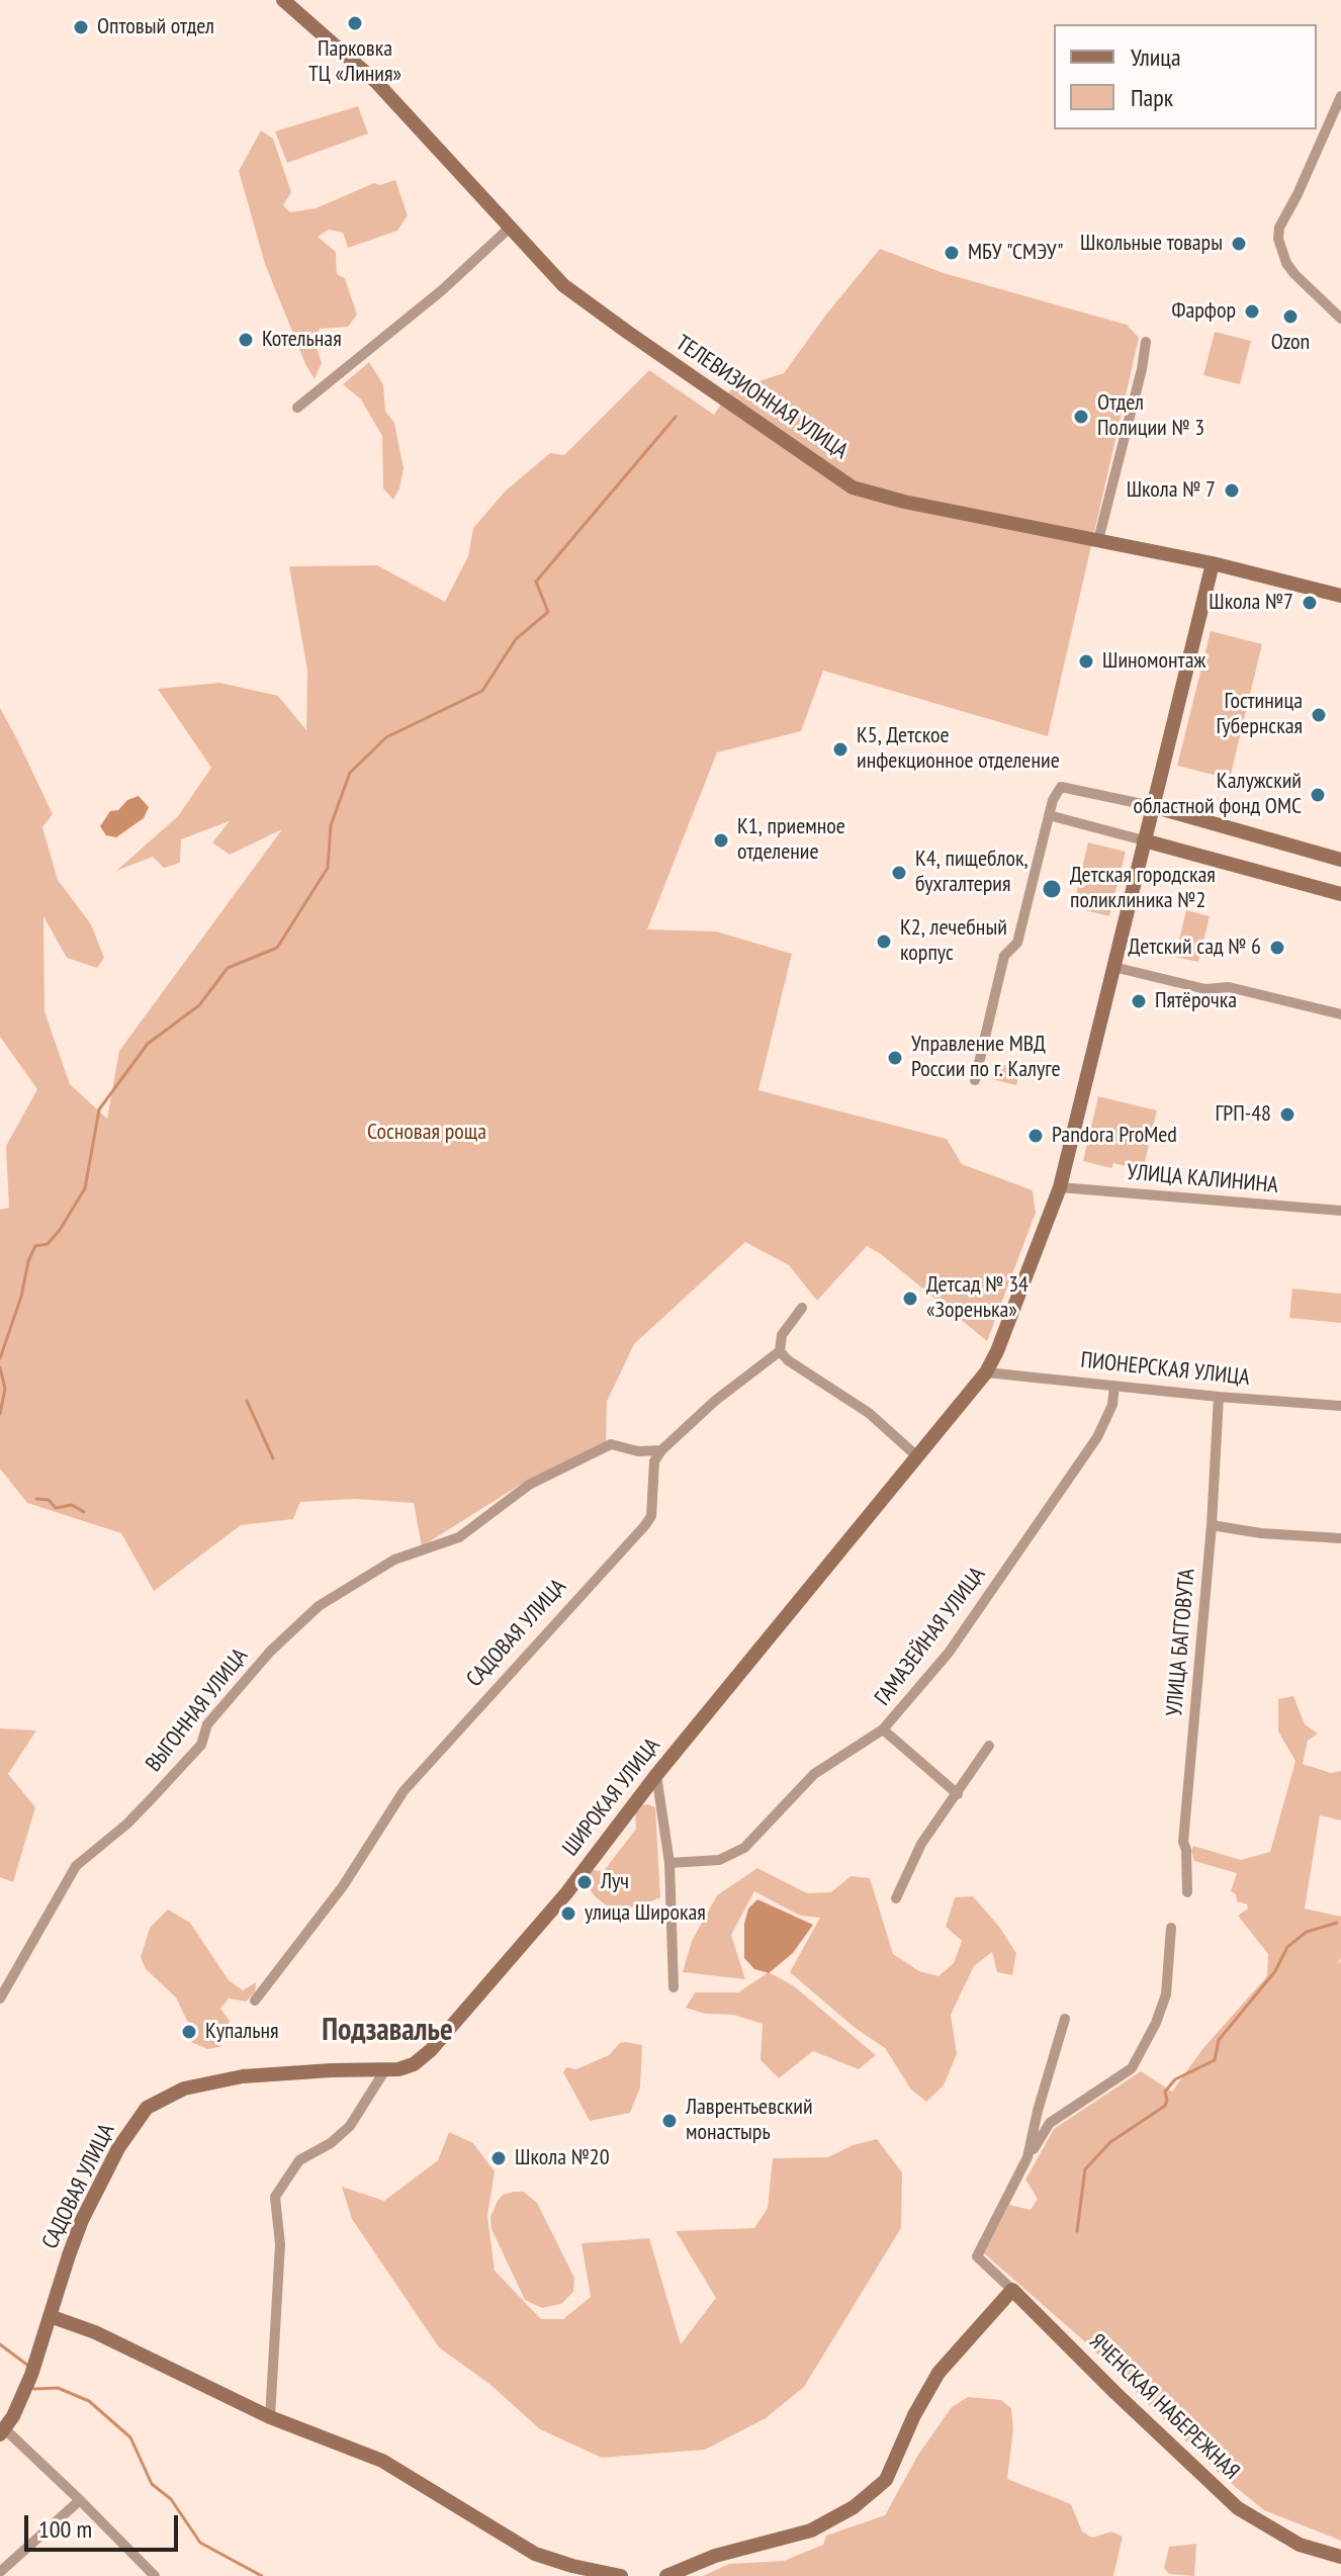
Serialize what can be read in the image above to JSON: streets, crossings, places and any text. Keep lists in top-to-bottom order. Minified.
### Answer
{"streets":{"street":["ТЕЛЕВИЗИОННАЯ УЛИЦА","УЛИЦА КАЛИНИНА","ПИОНЕРСКАЯ УЛИЦА","САДОВАЯ УЛИЦА","ГАМАЗЕЙНАЯ УЛИЦА","УЛИЦА БАГГОВУТА","ВЫГОННАЯ УЛИЦА","ШИРОКАЯ УЛИЦА","ЯЧЕНСКАЯ НАБЕРЕЖНАЯ"]},"crossings":[["ТЕЛЕВИЗИОННАЯ УЛИЦА","ШИРОКАЯ УЛИЦА"],["УЛИЦА КАЛИНИНА","ШИРОКАЯ УЛИЦА"],["ПИОНЕРСКАЯ УЛИЦА","ГАМАЗЕЙНАЯ УЛИЦА"],["ПИОНЕРСКАЯ УЛИЦА","УЛИЦА БАГГОВУТА"],["ПИОНЕРСКАЯ УЛИЦА","ШИРОКАЯ УЛИЦА"],["САДОВАЯ УЛИЦА","ВЫГОННАЯ УЛИЦА"],["САДОВАЯ УЛИЦА","ШИРОКАЯ УЛИЦА"]],"districts":["Подзавалье"],"parks":["Сосновая роща"],"places":["Парковка ТЦ «Линия»","Оптовый отдел","Школьные товары","МБУ \"СМЭУ\"","Фарфор","Ozon","Котельная","Отдел Полиции № 3","Школа № 7","Школа №7","Шиномонтаж","Гостиница Губернская","К5, Детское инфекционное отделение","Калужский областной фонд ОМС","К1, приемное отделение","К4, пищеблок, бухгалтерия","Детская городская поликлиника №2","К2, лечебный корпус","Детский сад № 6","Пятёрочка","Управление МВД России по г. Калуге","ГРП-48","Pandora ProMed","Детсад № 34 «Зоренька»","Луч","улица Широкая","Купальня","Лаврентьевский монастырь","Школа №20"],"legend":["Улица","Парк"],"scale_bar":"100 m"}
